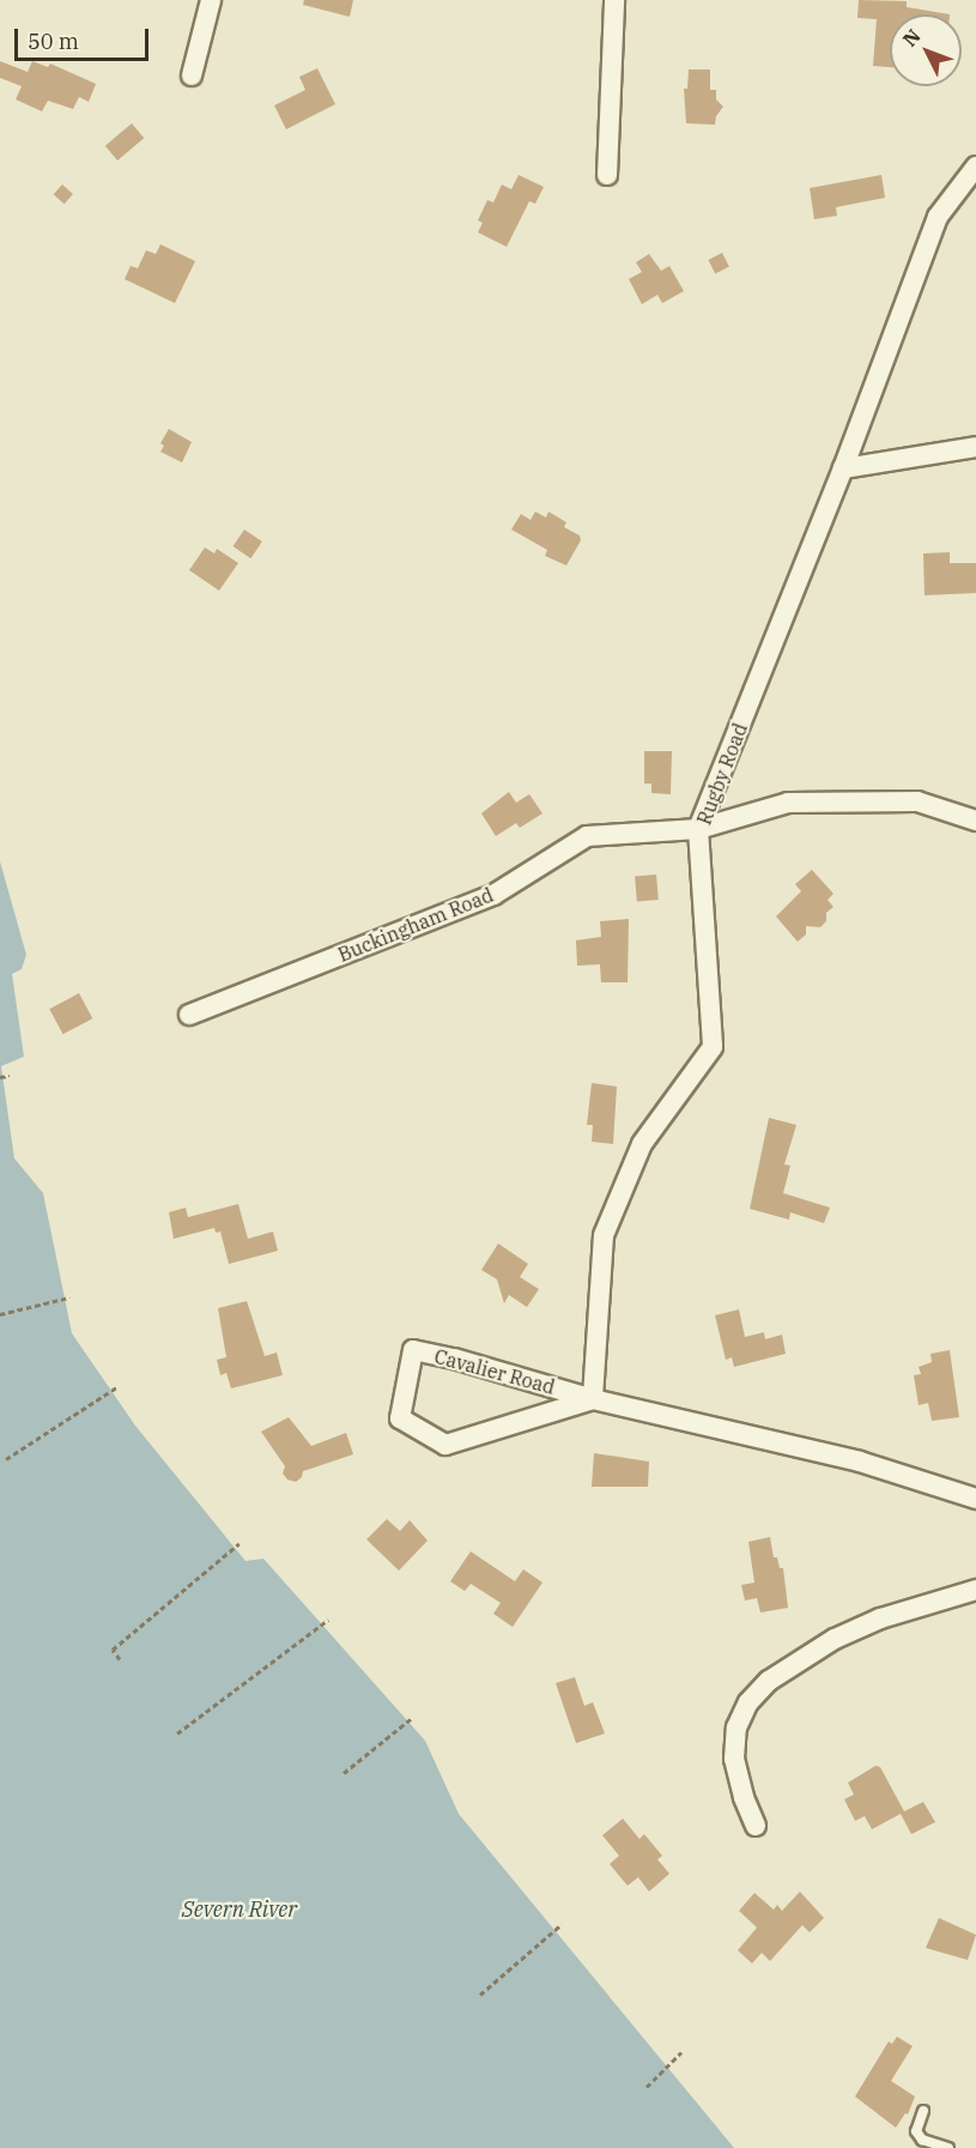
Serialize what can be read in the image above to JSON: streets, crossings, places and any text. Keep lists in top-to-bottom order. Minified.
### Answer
{"streets":{"street":["Rugby Road","Buckingham Road","Cavalier Road"]},"crossings":[["Rugby Road","Buckingham Road"],["Rugby Road","Cavalier Road"]],"water":["Severn River"],"scale_bar":"50 m","north":"top left"}
